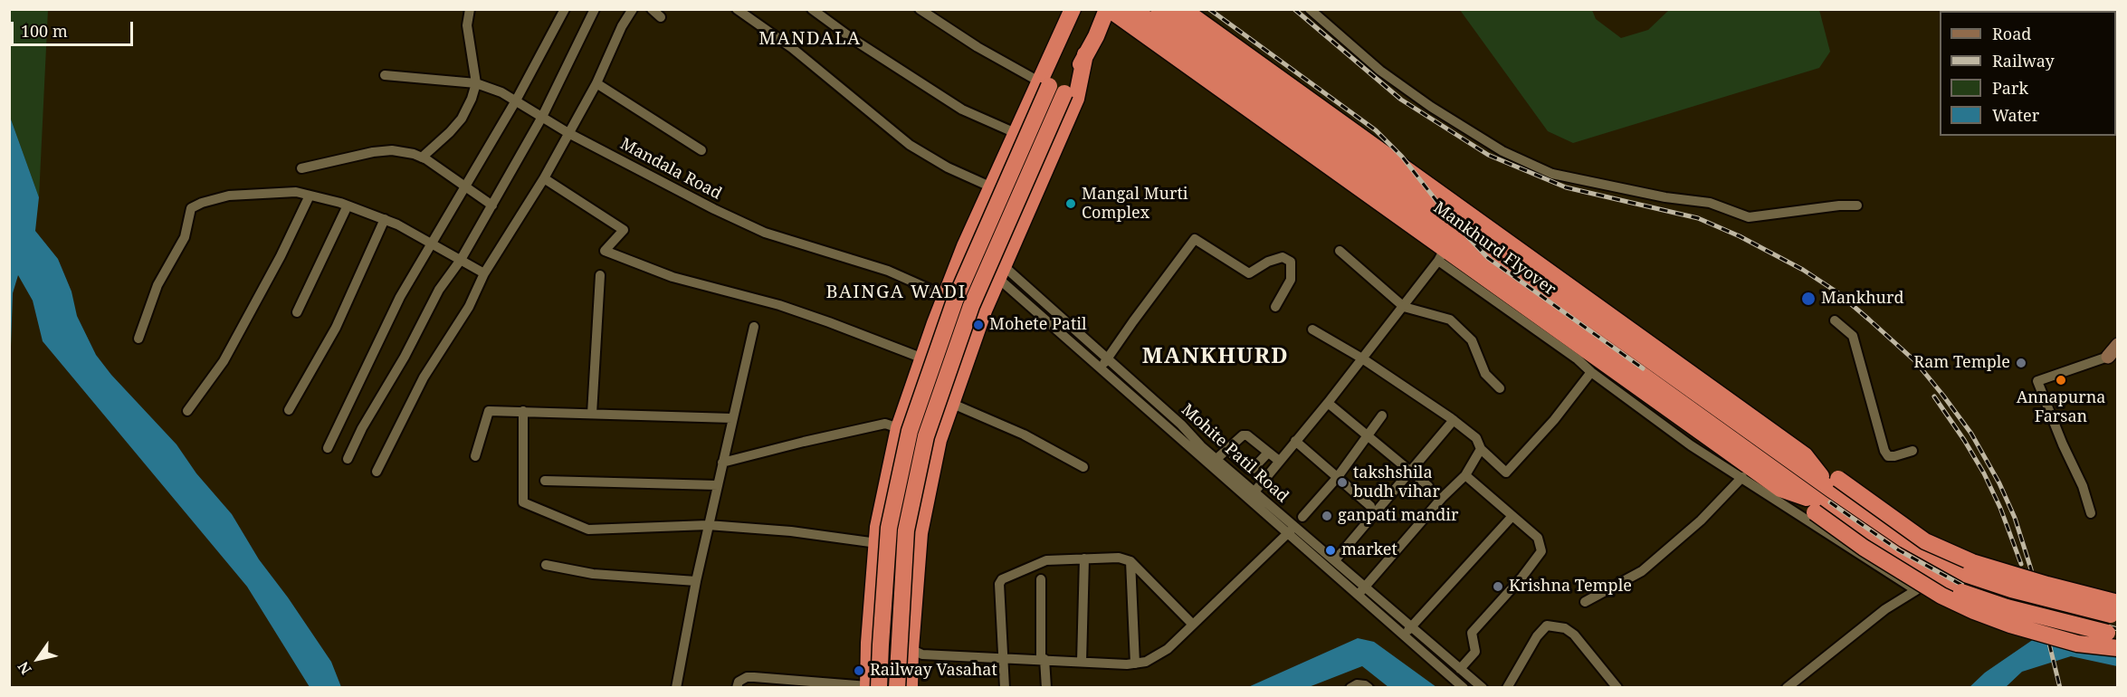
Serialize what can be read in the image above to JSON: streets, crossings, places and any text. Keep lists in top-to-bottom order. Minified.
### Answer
{"streets":{"highway":["Mankhurd Flyover"],"street":["Mandala Road","Mohite Patil Road"]},"districts":["MANDALA","BAINGA WADI","MANKHURD"],"places":["Mangal Murti Complex","Mankhurd","Mohete Patil","Ram Temple","Annapurna Farsan","takshshila budh vihar","ganpati mandir","market","Krishna Temple","Railway Vasahat"],"legend":["Road","Railway","Park","Water"],"scale_bar":"100 m","north":"bottom left"}
